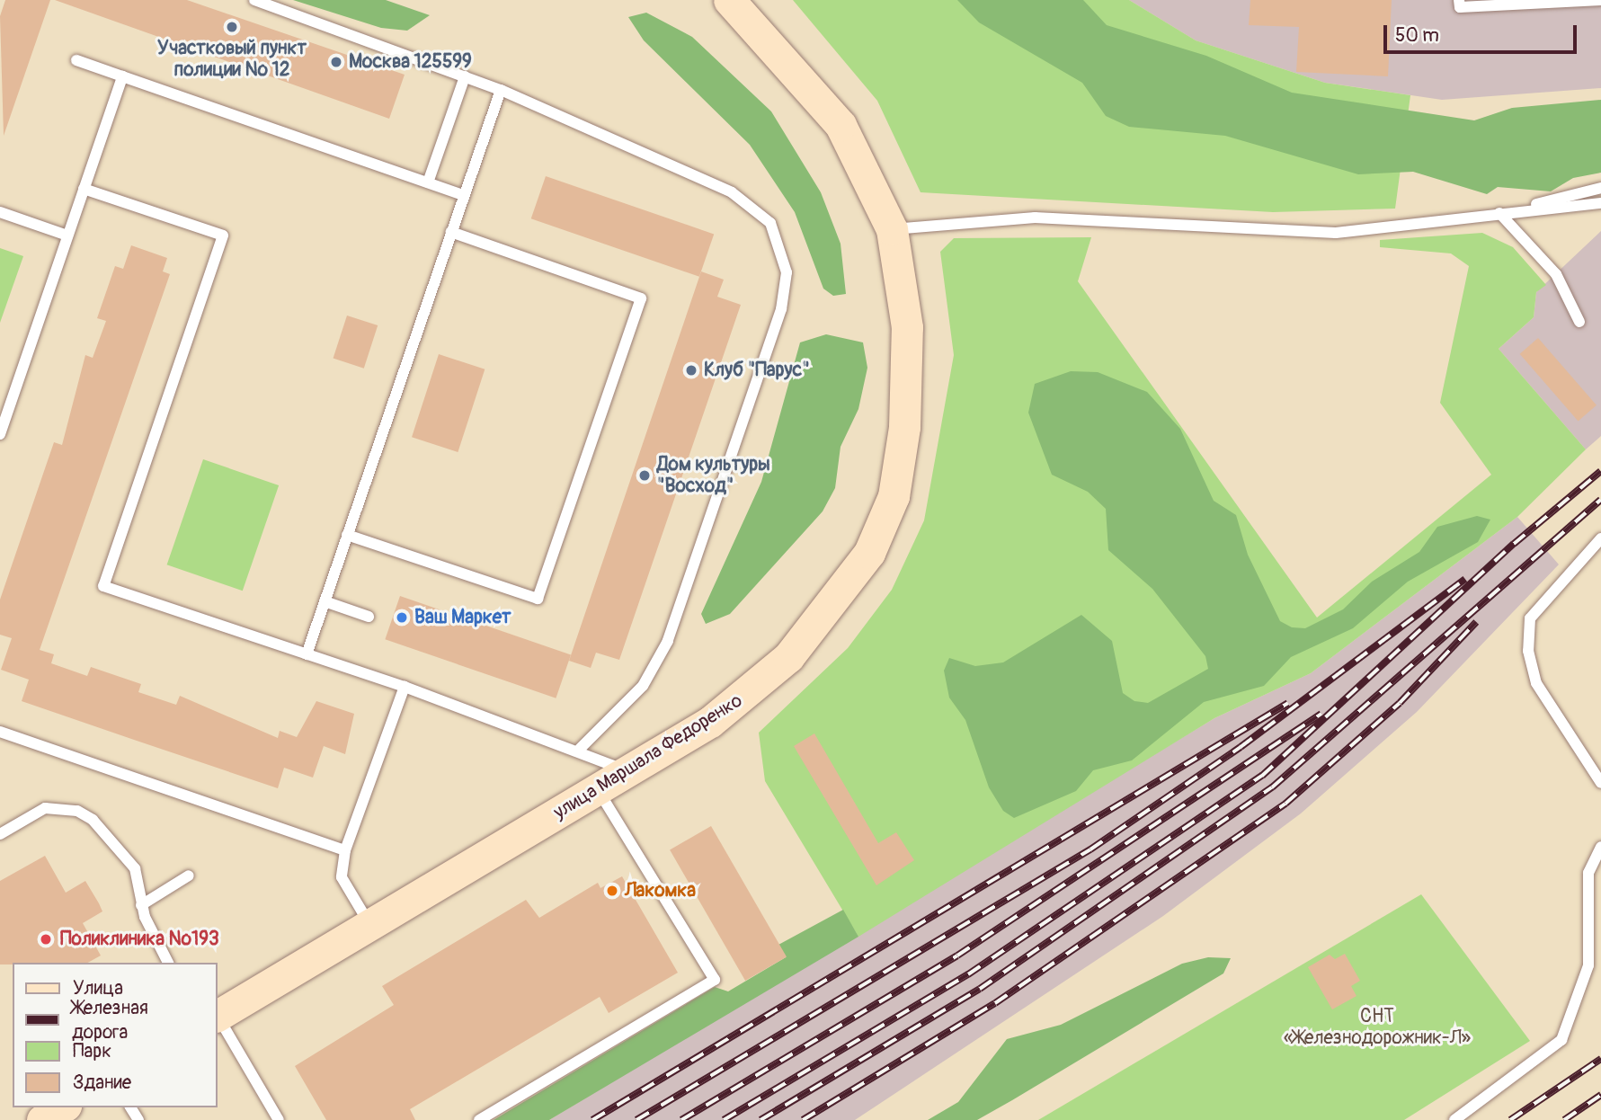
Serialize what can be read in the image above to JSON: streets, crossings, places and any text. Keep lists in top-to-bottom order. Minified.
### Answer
{"streets":{"street":["улица Маршала Федоренко"]},"parks":["СНТ «Железнодорожник-Л»"],"places":["Участковый пункт полиции № 12","Москва 125599","Клуб \"Парус\"","Дом культуры \"Восход\"","Ваш Маркет","Лакомка","Поликлиника №193"],"legend":["Улица","Железная дорога","Парк","Здание"],"scale_bar":"50 m"}
